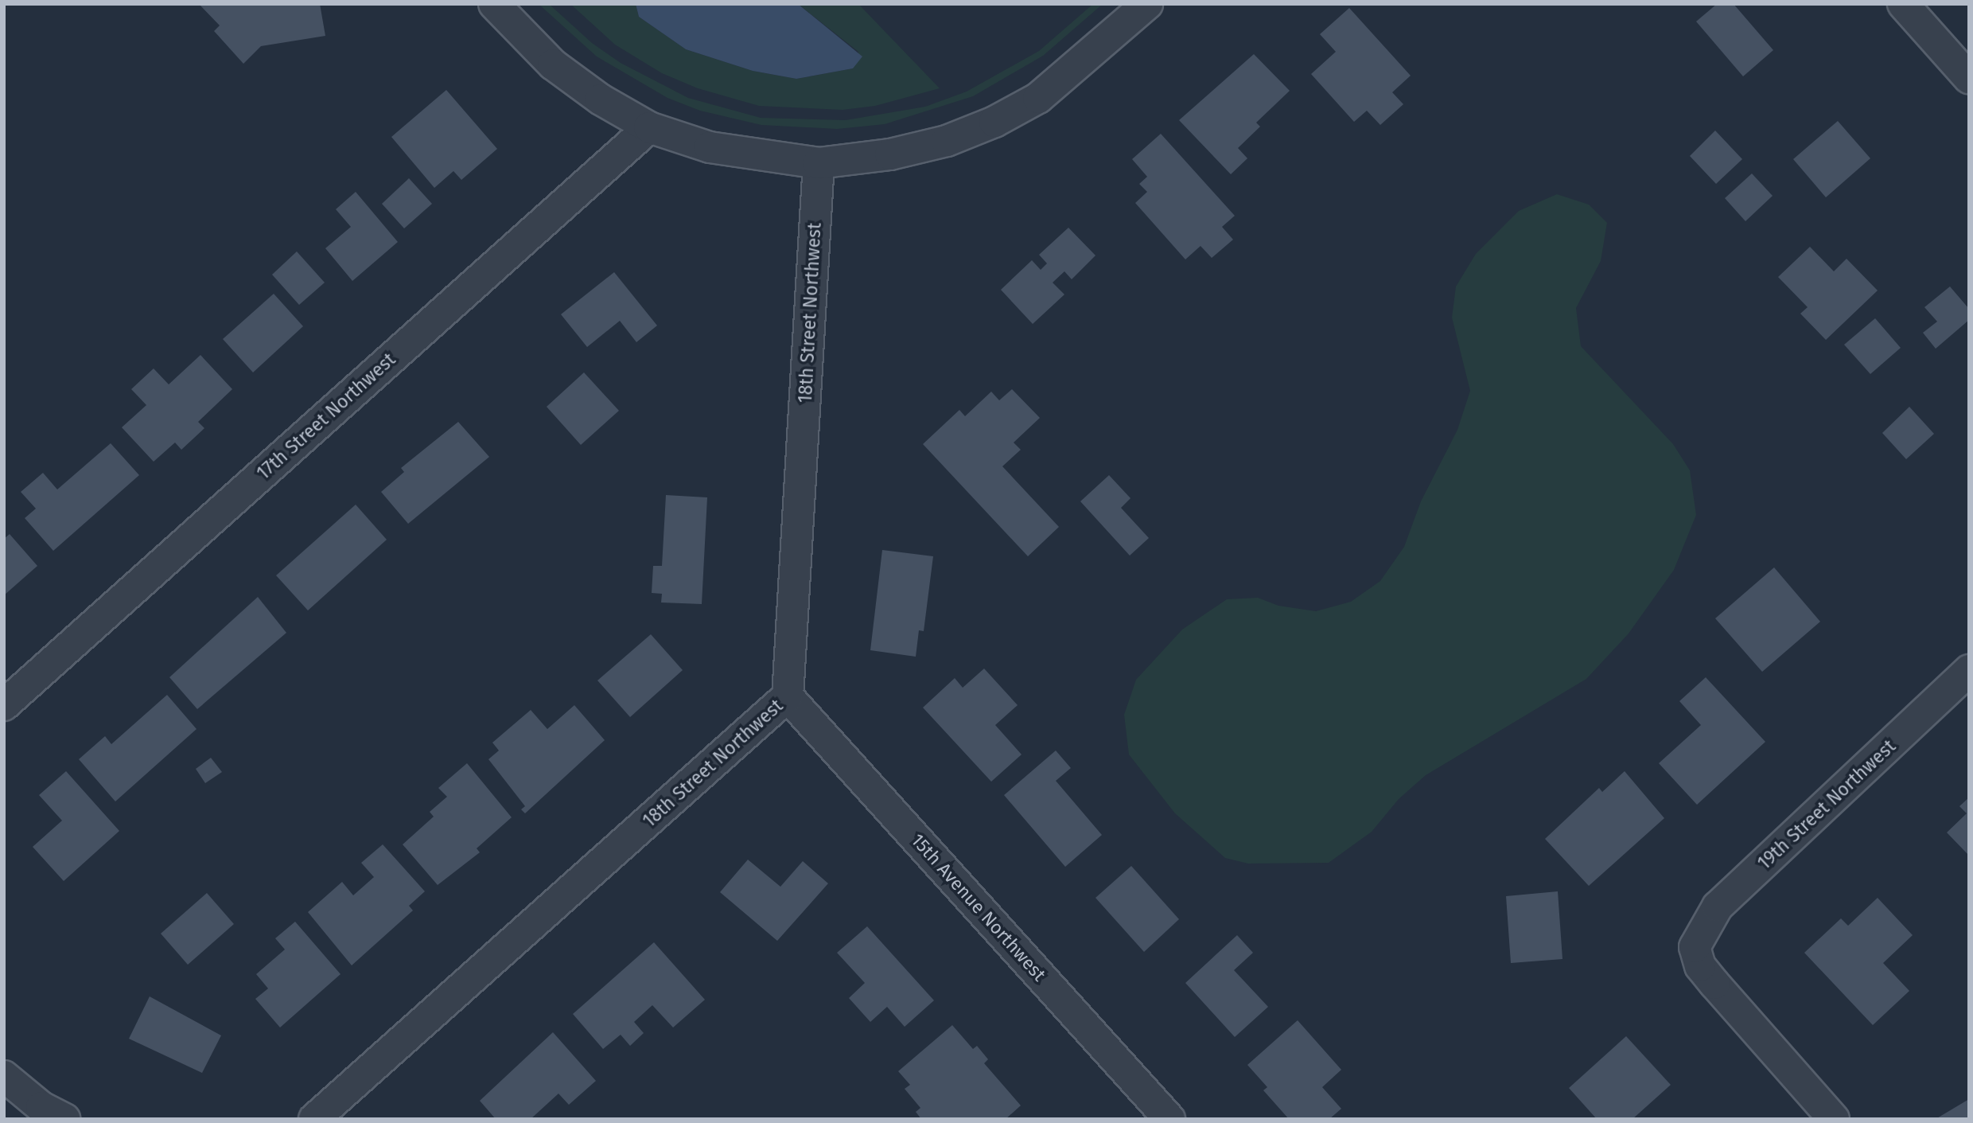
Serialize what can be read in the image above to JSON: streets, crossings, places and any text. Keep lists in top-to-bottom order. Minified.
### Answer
{"streets":{"street":["18th Street Northwest","17th Street Northwest","19th Street Northwest","15th Avenue Northwest"]},"crossings":[["18th Street Northwest","15th Avenue Northwest"]]}
